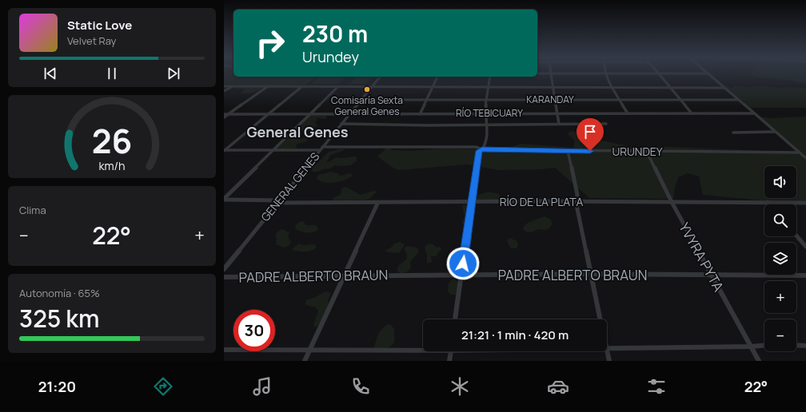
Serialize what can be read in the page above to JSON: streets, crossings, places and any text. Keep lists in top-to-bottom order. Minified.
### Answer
{"streets":{"street":["KARANDAY","RÍO TEBICUARY","URUNDEY","GENERAL GENES","RÍO DE LA PLATA","YVYRA PYTA","PADRE ALBERTO BRAUN"]},"crossings":[["KARANDAY","GENERAL GENES"],["RÍO TEBICUARY","GENERAL GENES"],["URUNDEY","GENERAL GENES"],["URUNDEY","YVYRA PYTA"],["GENERAL GENES","RÍO DE LA PLATA"],["RÍO DE LA PLATA","YVYRA PYTA"],["YVYRA PYTA","PADRE ALBERTO BRAUN"]],"districts":["General Genes"],"places":["Comisaría Sexta General Genes"],"page":{"turn":["230 m","Urundey"],"song":["Static Love","Velvet Ray"],"map_buttons":["+","−"],"tile":["Clima",["Autonomía · 65%","325 km"]],"heat":["−","22°","+"],"limit":"30","trip":"21:21 · 1 min · 420 m","tabs":["21:20","22°"],"gauge":["26","km/h"]}}
